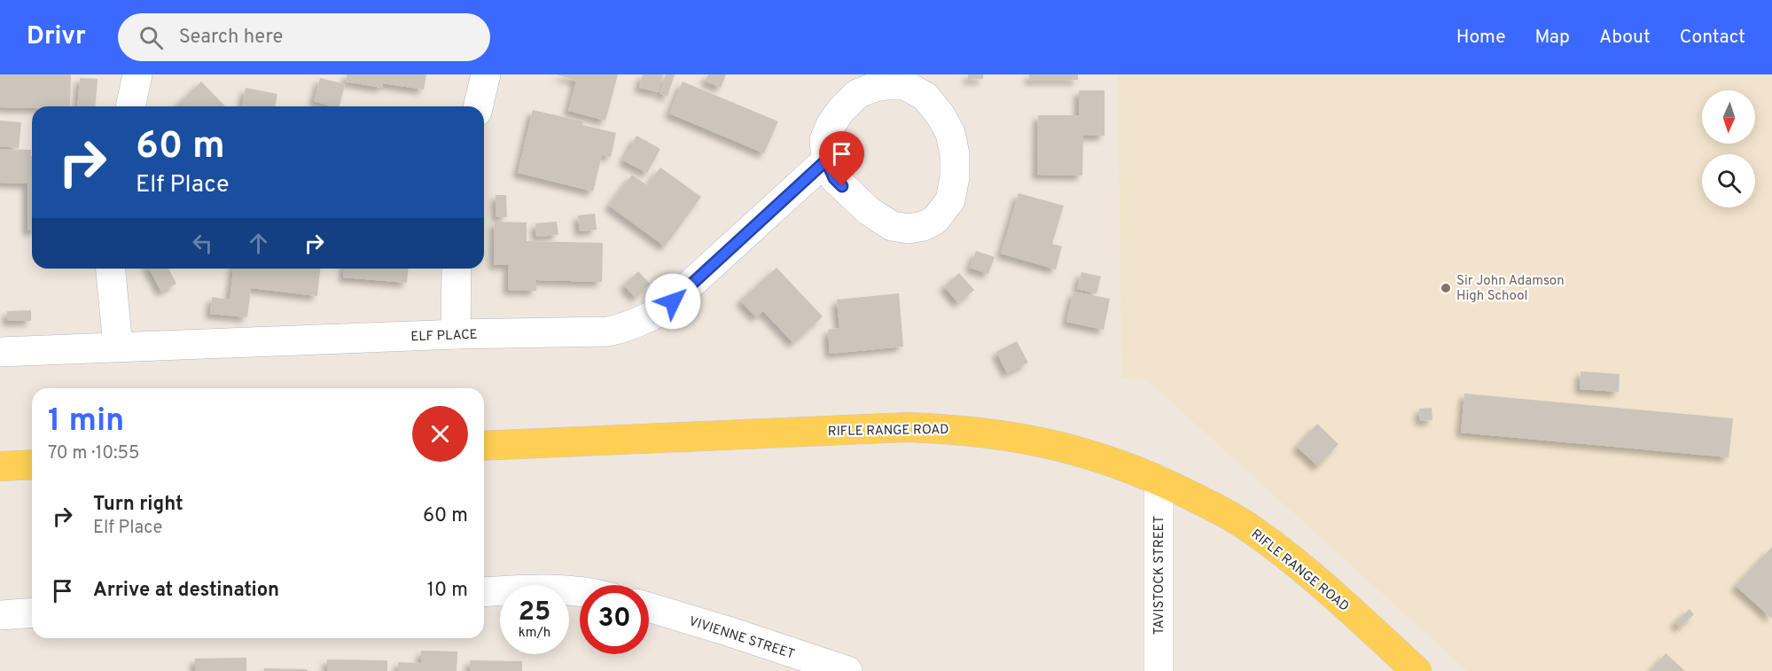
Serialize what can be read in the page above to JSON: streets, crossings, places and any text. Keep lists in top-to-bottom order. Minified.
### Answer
{"streets":{"main road":["RIFLE RANGE ROAD"],"street":["ELF PLACE","TAVISTOCK STREET","VIVIENNE STREET"]},"crossings":[["RIFLE RANGE ROAD","TAVISTOCK STREET"]],"places":["Sir John Adamson High School"],"north":"bottom","page":{"header":"Drivr","search":"Search here","nav":["Home","Map","About","Contact"],"turn":["60 m","Elf Place"],"heading":["1 min","70 m · 10:55"],"list":[{"name":"Turn right","note":"Elf Place","value":"60 m"},{"name":"Arrive at destination","value":"10 m"}],"speed":"25 km/h","limit":"30"}}
